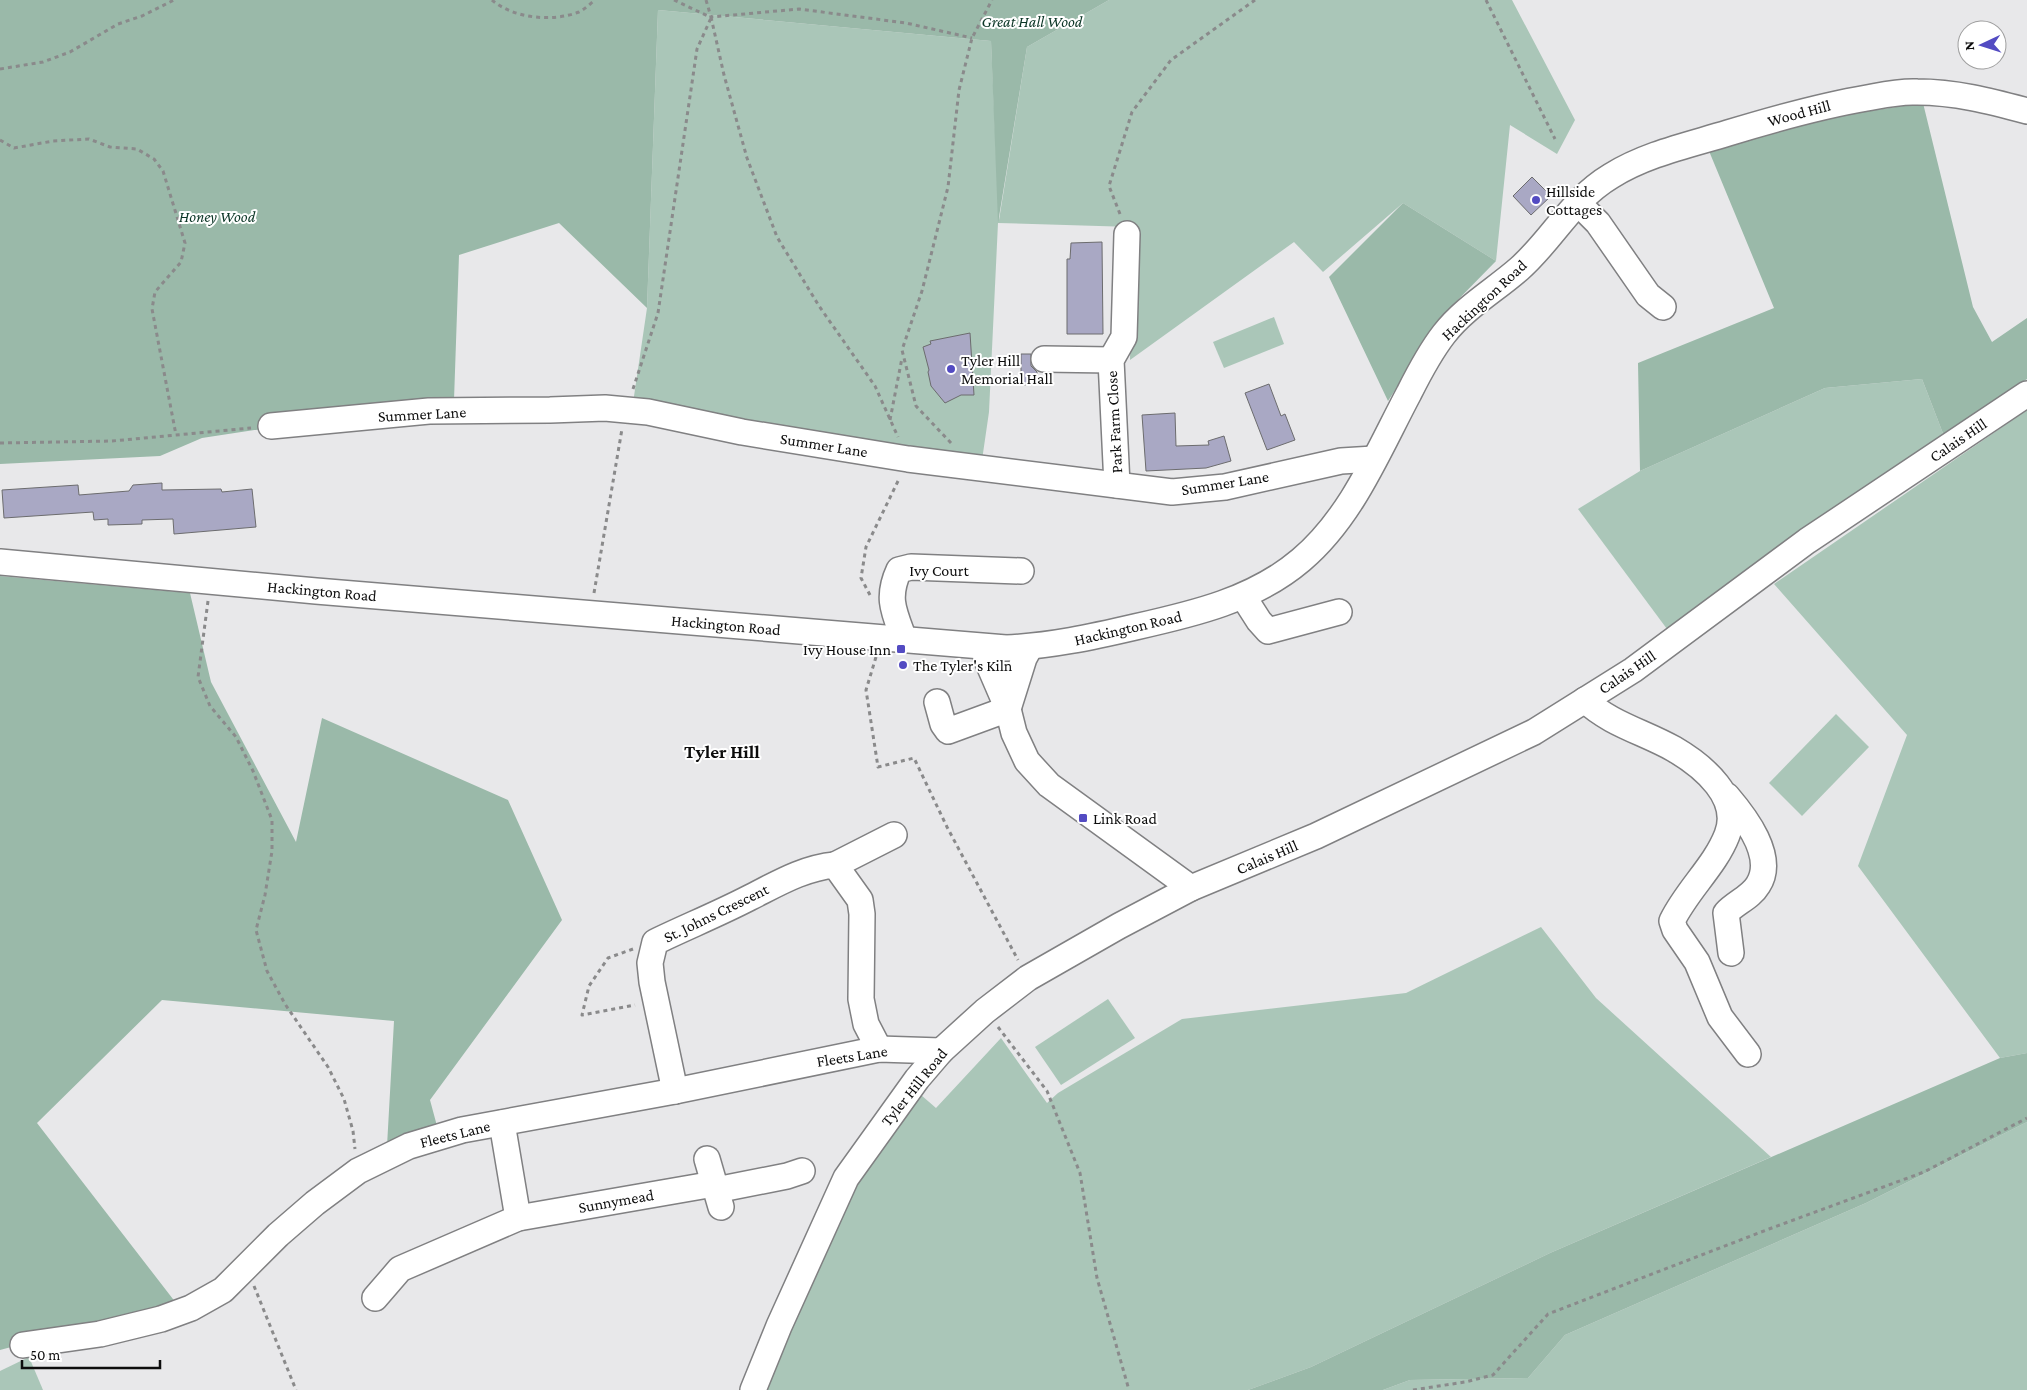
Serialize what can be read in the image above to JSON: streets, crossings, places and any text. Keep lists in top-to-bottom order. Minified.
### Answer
{"streets":{"street":["Wood Hill","Hackington Road","Summer Lane","Park Farm Close","Calais Hill","Ivy Court","St. Johns Crescent","Fleets Lane","Tyler Hill Road","Sunnymead"]},"crossings":[["Wood Hill","Hackington Road"],["Hackington Road","Summer Lane"],["Hackington Road","Ivy Court"],["Summer Lane","Park Farm Close"],["Calais Hill","Tyler Hill Road"],["St. Johns Crescent","Fleets Lane"],["Fleets Lane","Tyler Hill Road"]],"districts":["Tyler Hill"],"parks":["Great Hall Wood","Honey Wood"],"places":{"other":["Hillside Cottages","Tyler Hill Memorial Hall","The Tyler's Kiln"],"transit":["Ivy House Inn","Link Road"]},"scale_bar":"50 m","north":"left"}
